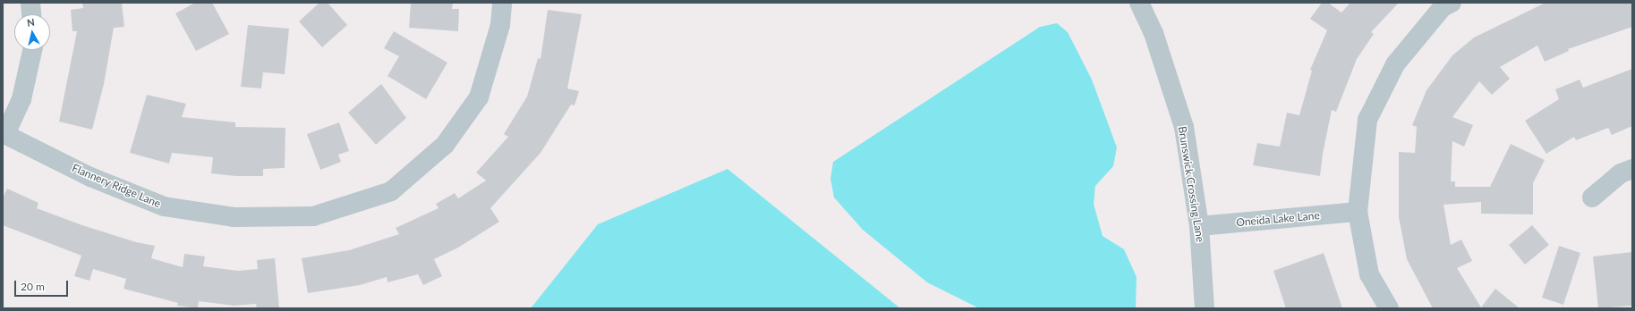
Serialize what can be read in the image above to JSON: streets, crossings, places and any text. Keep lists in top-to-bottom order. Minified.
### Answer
{"streets":{"street":["Brunswick Crossing Lane","Flannery Ridge Lane","Oneida Lake Lane"]},"crossings":[["Brunswick Crossing Lane","Oneida Lake Lane"]],"scale_bar":"20 m","north":"top"}
